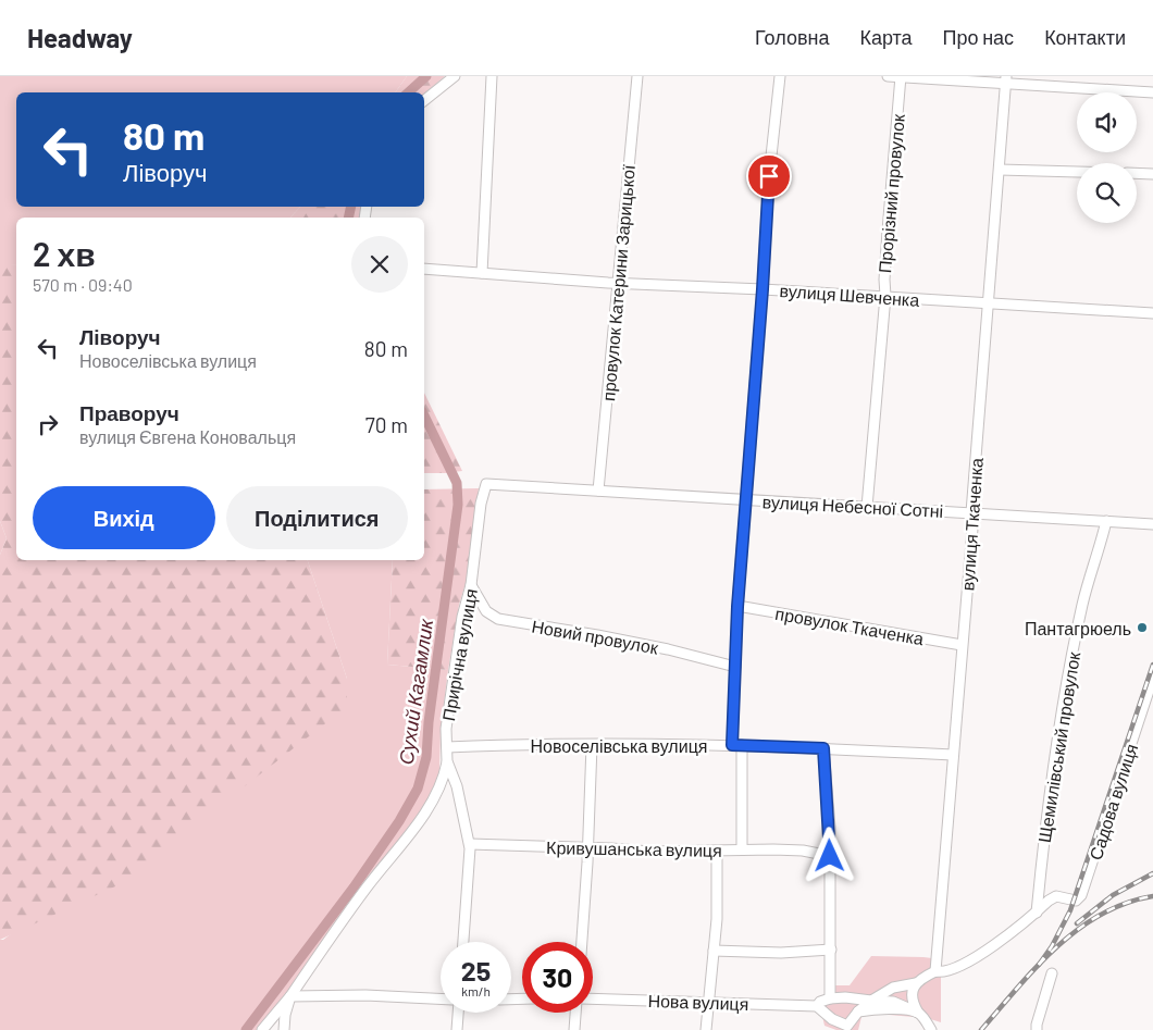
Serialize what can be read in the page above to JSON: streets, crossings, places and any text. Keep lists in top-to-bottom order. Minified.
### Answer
{"streets":{"street":["Прорізний провулок","провулок Катерини Зарицької","вулиця Шевченка","вулиця Небесної Сотні","вулиця Ткаченка","провулок Ткаченка","Новий провулок","Прирічна вулиця","Новоселівська вулиця","Щемилівський провулок","Садова вулиця","Кривушанська вулиця","Нова вулиця"]},"crossings":[["Прорізний провулок","вулиця Шевченка"],["Прорізний провулок","вулиця Небесної Сотні"],["провулок Катерини Зарицької","вулиця Шевченка"],["провулок Катерини Зарицької","вулиця Небесної Сотні"],["вулиця Шевченка","вулиця Ткаченка"],["вулиця Небесної Сотні","вулиця Ткаченка"],["вулиця Небесної Сотні","Прирічна вулиця"],["вулиця Небесної Сотні","Щемилівський провулок"],["вулиця Ткаченка","провулок Ткаченка"],["вулиця Ткаченка","Новоселівська вулиця"],["Новий провулок","Прирічна вулиця"],["Прирічна вулиця","Новоселівська вулиця"],["Прирічна вулиця","Кривушанська вулиця"],["Щемилівський провулок","Садова вулиця"]],"water":["Сухий Кагамлик"],"places":["Пантагрюель"],"page":{"header":"Headway","nav":["Головна","Карта","Про нас","Контакти"],"turn":["80 m","Ліворуч"],"heading":["2 хв","570 m · 09:40"],"list":[{"name":"Ліворуч","note":"Новоселівська вулиця","value":"80 m"},{"name":"Праворуч","note":"вулиця Євгена Коновальця","value":"70 m"}],"buttons":["Вихід","Поділитися"],"speed":"25 km/h","limit":"30"}}
